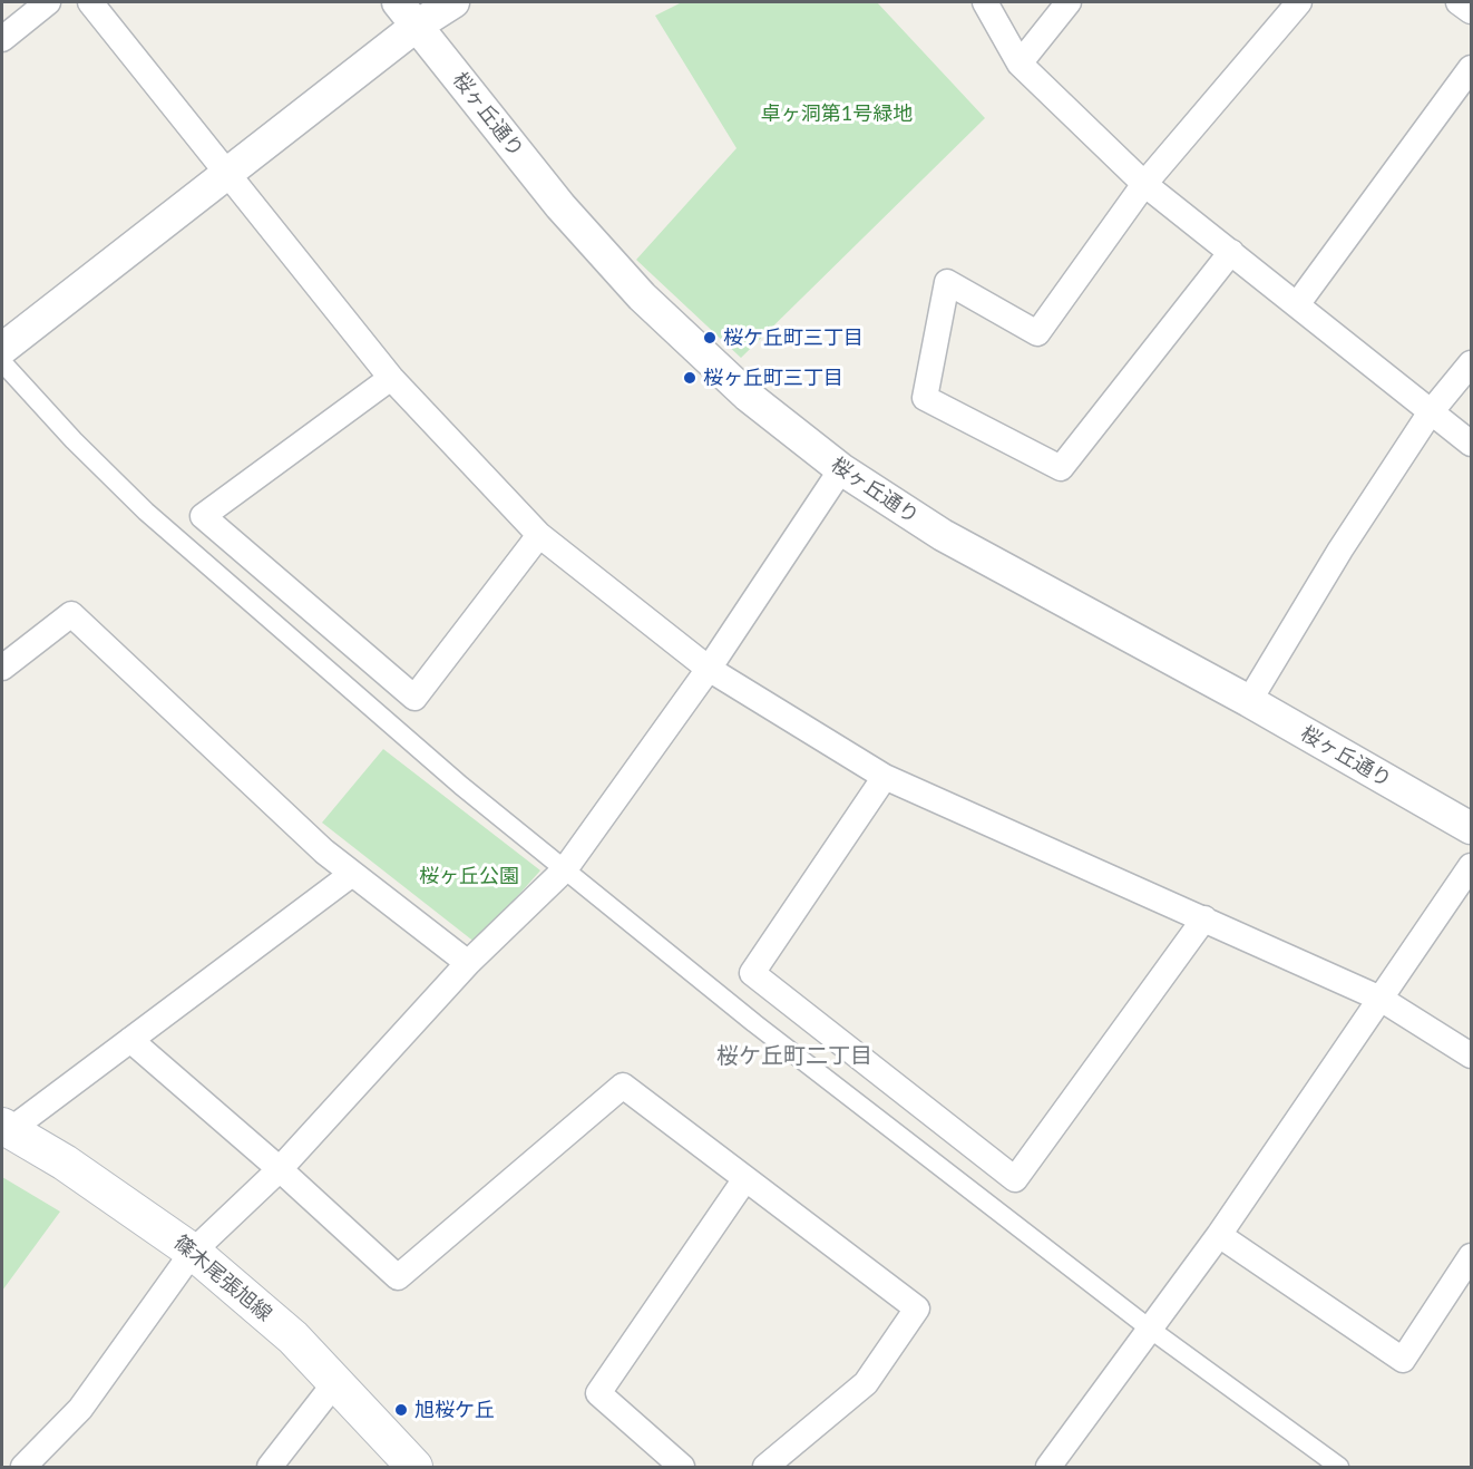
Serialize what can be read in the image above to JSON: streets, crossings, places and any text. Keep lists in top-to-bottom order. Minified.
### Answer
{"streets":{"main road":["篠木尾張旭線"],"street":["桜ヶ丘通り"]},"districts":["桜ケ丘町二丁目"],"parks":["卓ヶ洞第1号緑地","桜ヶ丘公園"],"places":["桜ケ丘町三丁目","桜ヶ丘町三丁目","旭桜ケ丘"]}
